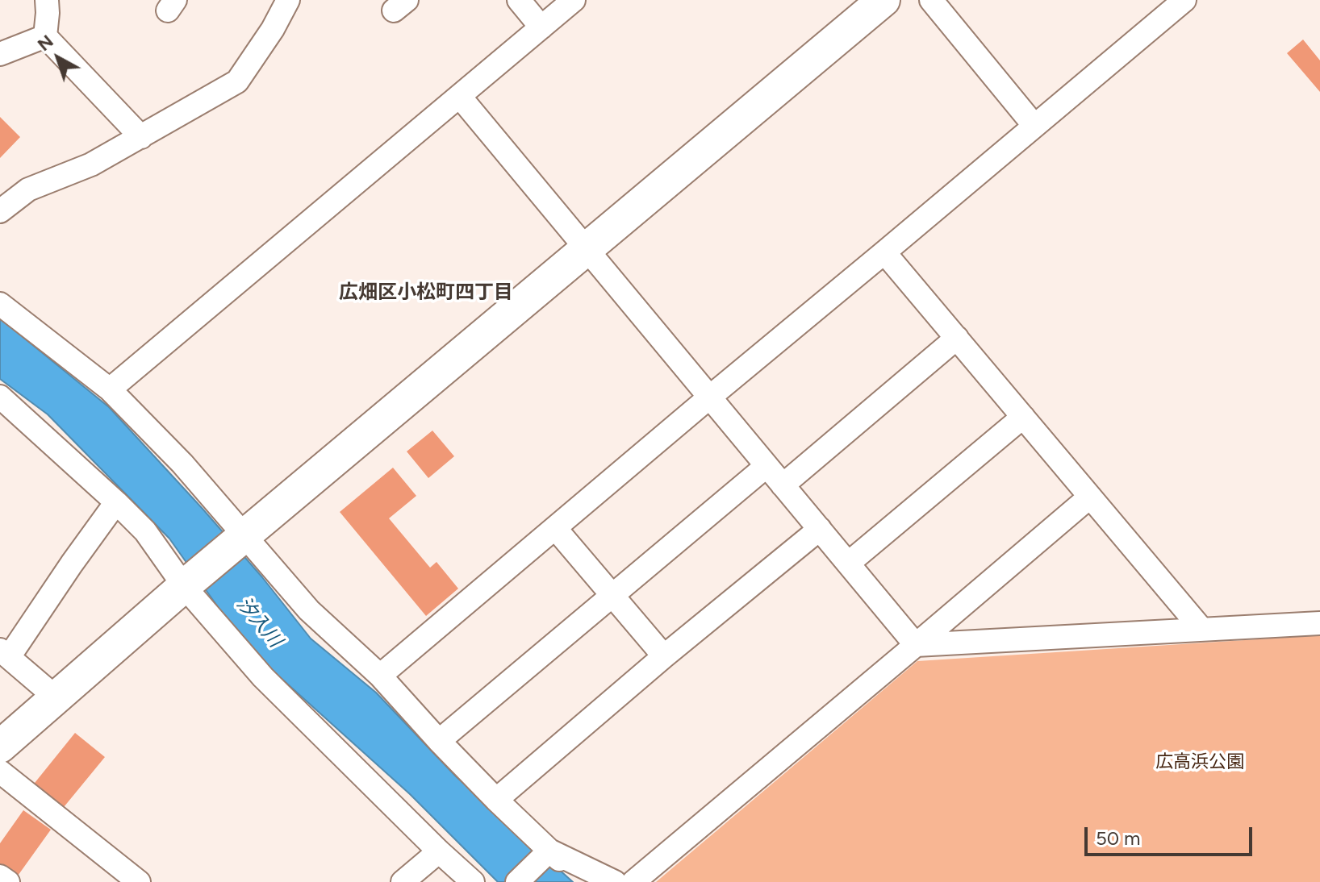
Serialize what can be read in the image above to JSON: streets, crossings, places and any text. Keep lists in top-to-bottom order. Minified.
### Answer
{"districts":["広畑区小松町四丁目"],"water":["汐入川"],"parks":["広高浜公園"],"scale_bar":"50 m","north":"top left"}
